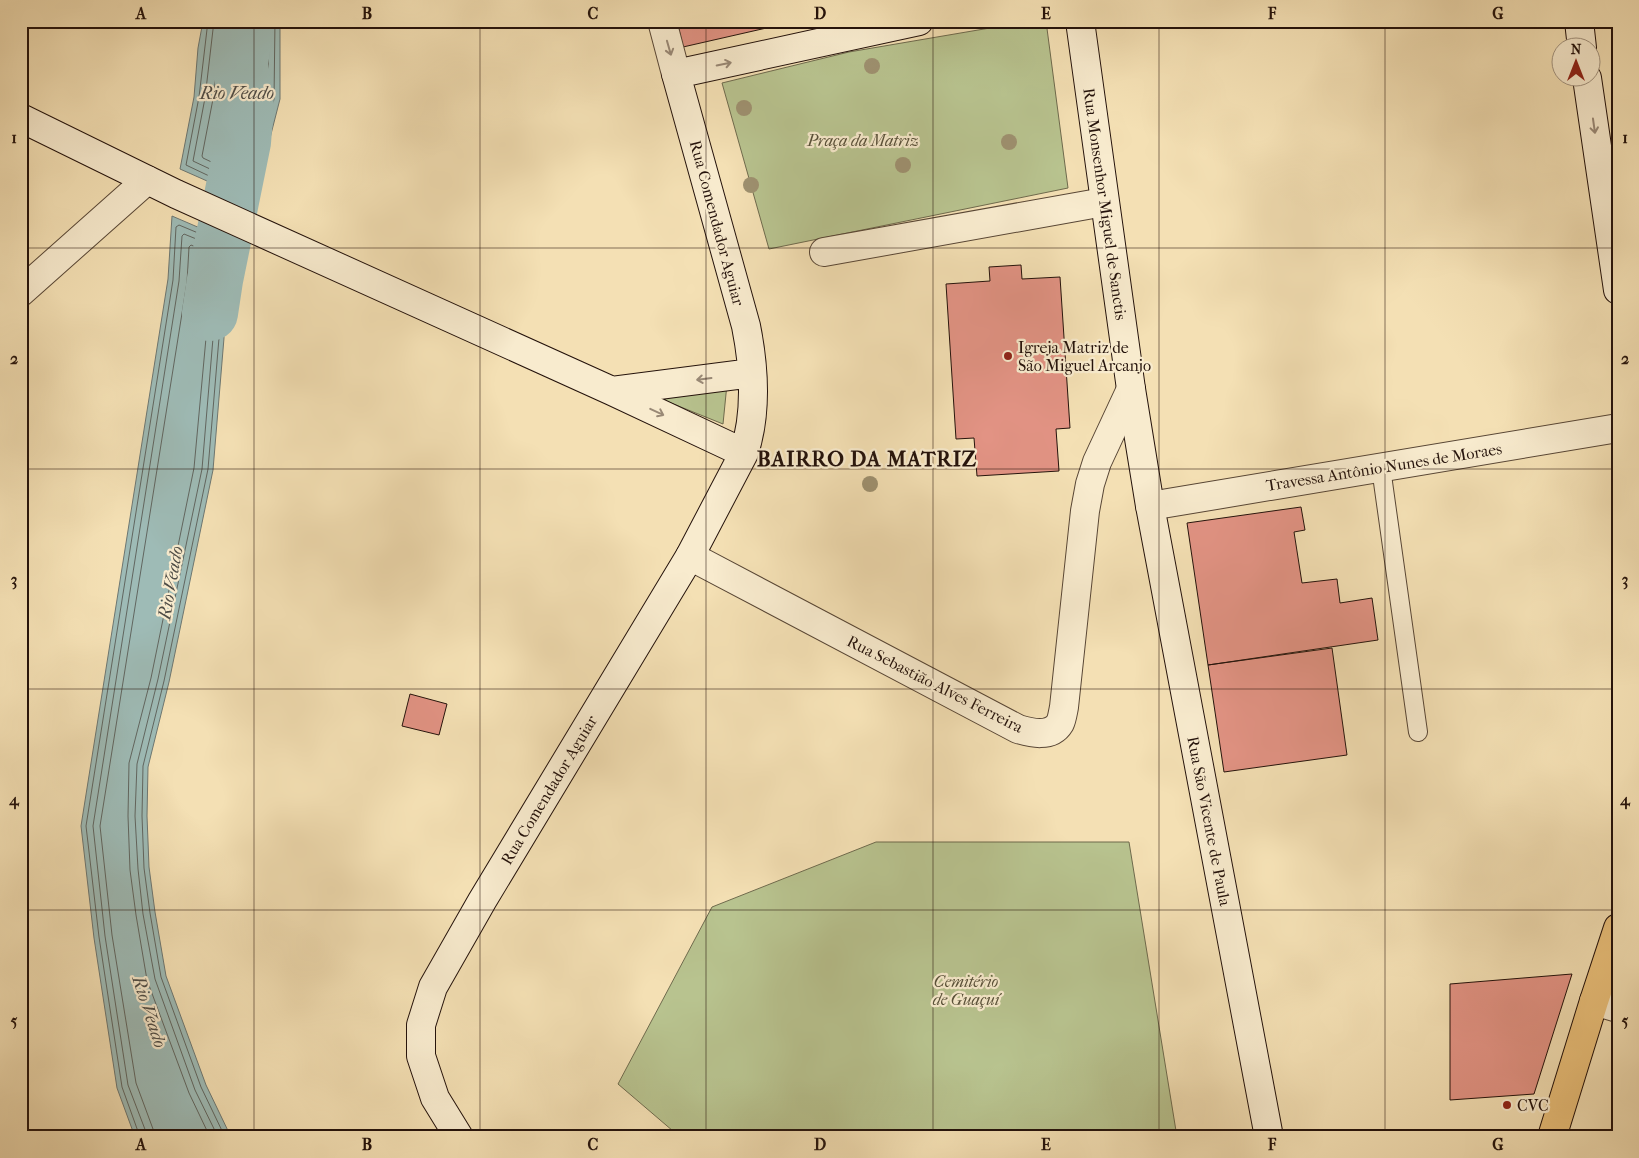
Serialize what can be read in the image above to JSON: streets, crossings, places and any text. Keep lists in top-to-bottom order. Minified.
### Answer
{"streets":{"street":["Rua Monsenhor Miguel de Sanctis","Rua Comendador Aguiar","Travessa Antônio Nunes de Moraes","Rua Sebastião Alves Ferreira","Rua São Vicente de Paula"]},"crossings":[["Rua Monsenhor Miguel de Sanctis","Travessa Antônio Nunes de Moraes"],["Rua Monsenhor Miguel de Sanctis","Rua Sebastião Alves Ferreira"],["Rua Monsenhor Miguel de Sanctis","Rua São Vicente de Paula"],["Rua Comendador Aguiar","Rua Sebastião Alves Ferreira"],["Travessa Antônio Nunes de Moraes","Rua São Vicente de Paula"]],"districts":["BAIRRO DA MATRIZ"],"water":["Rio Veado"],"parks":["Praça da Matriz","Cemitério de Guaçuí"],"places":["Igreja Matriz de São Miguel Arcanjo","CVC"],"north":"top","grid":{"columns":["A","B","C","D","E","F","G"],"rows":["1","2","3","4","5"]}}
